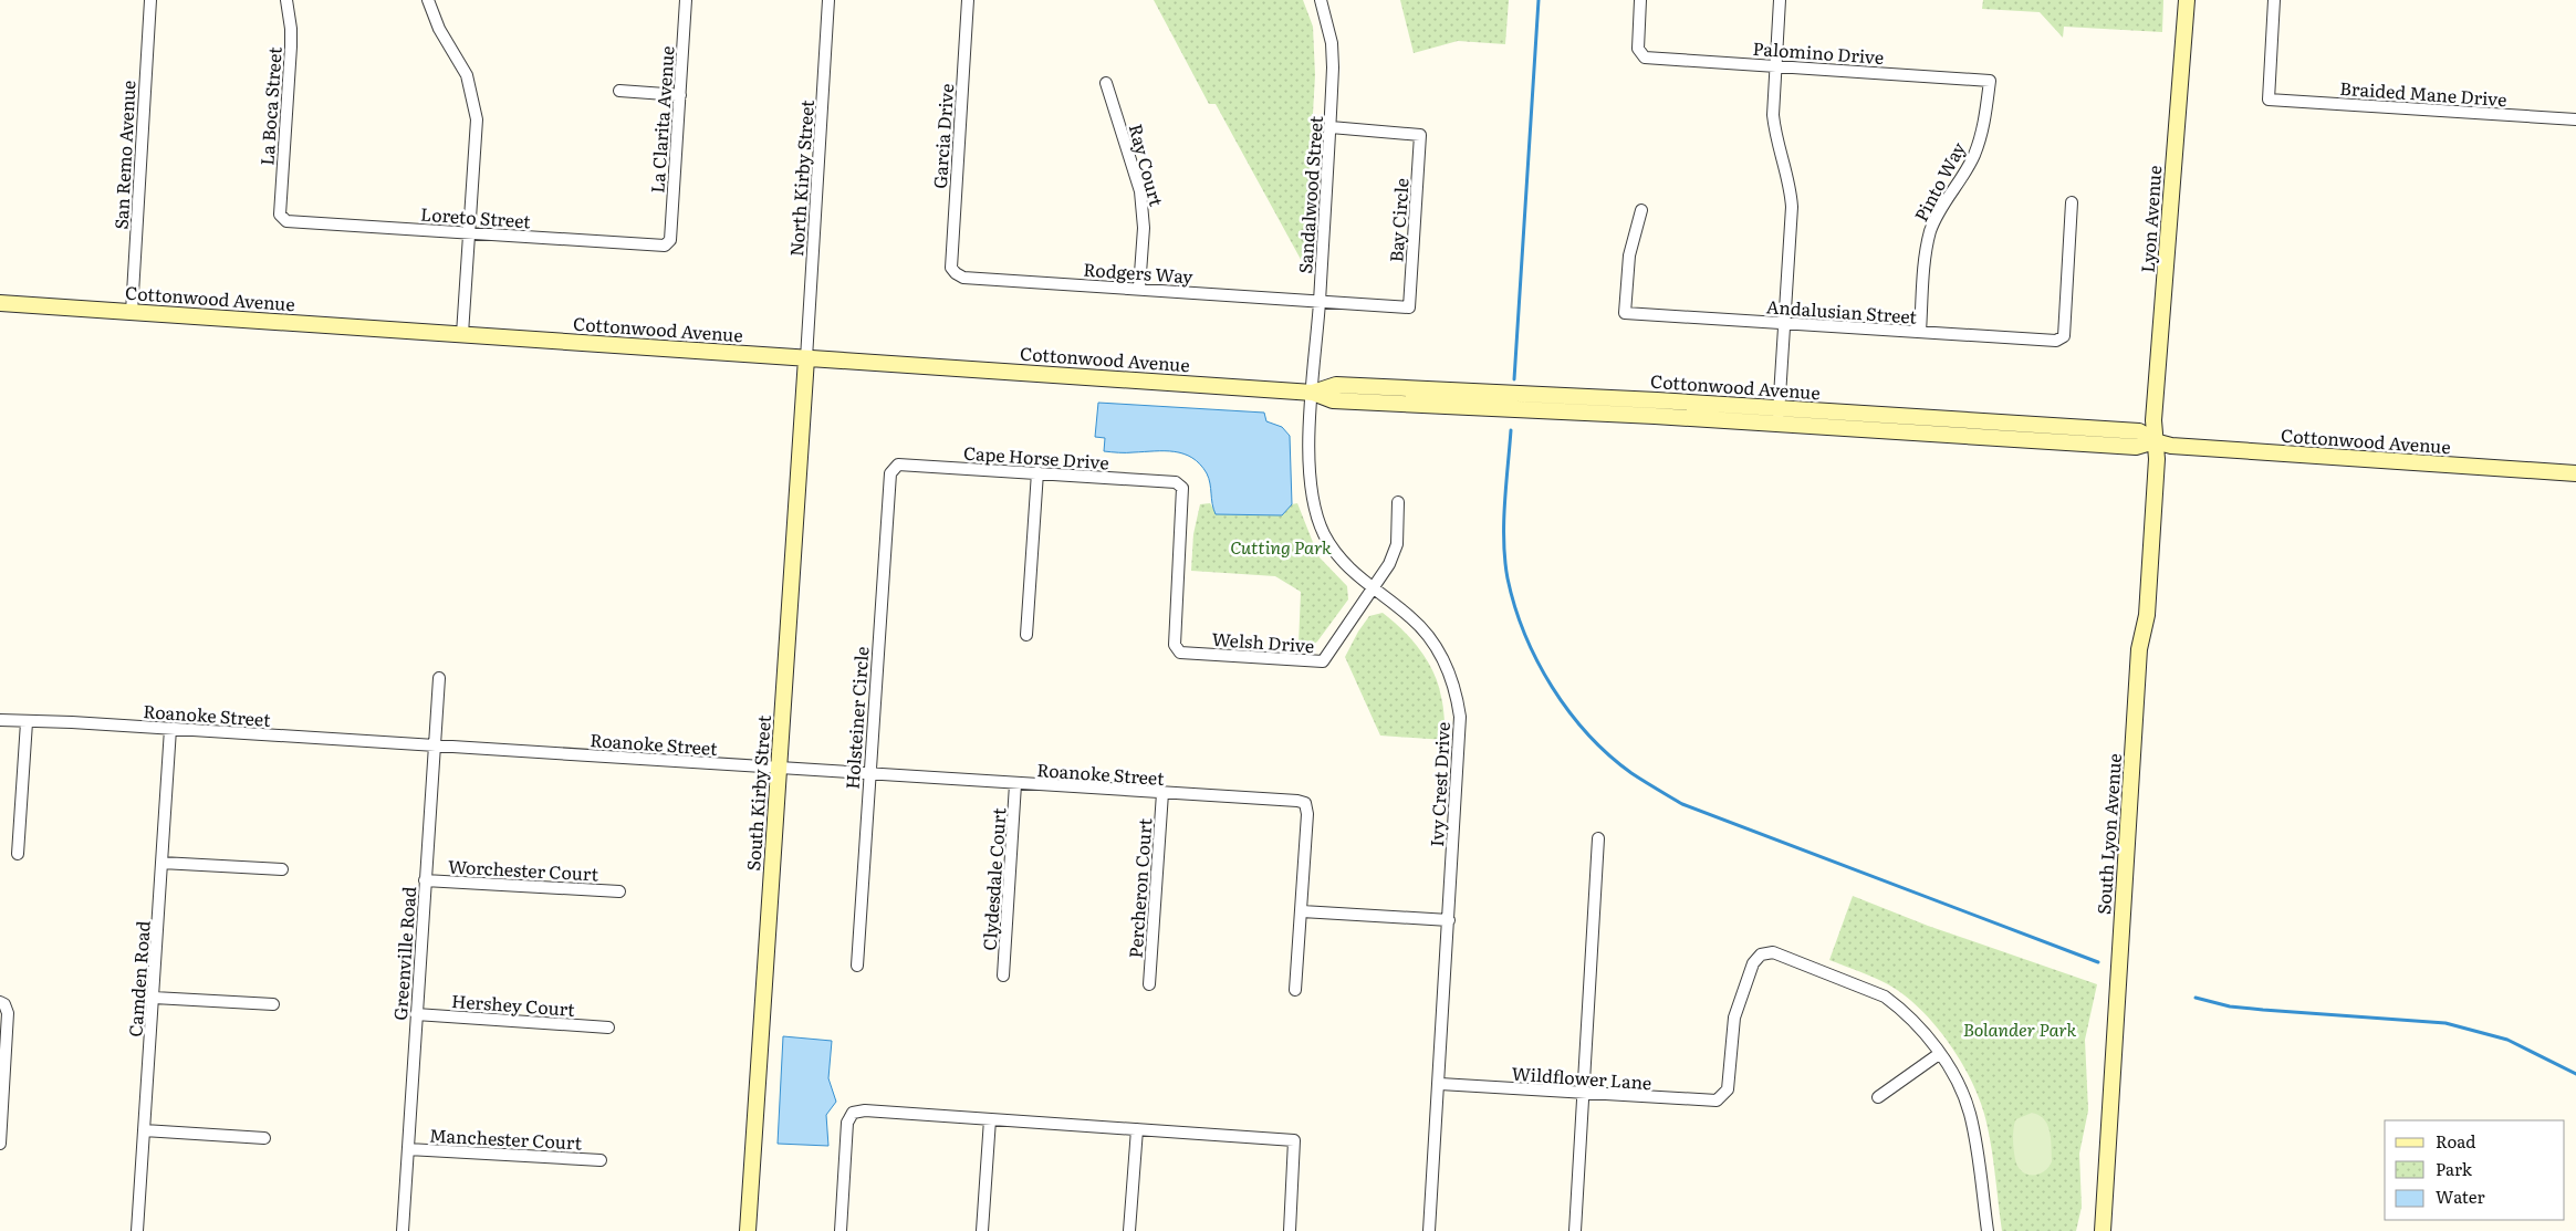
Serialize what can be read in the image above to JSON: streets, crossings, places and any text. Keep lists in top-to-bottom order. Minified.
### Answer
{"streets":{"main road":["Lyon Avenue","Cottonwood Avenue","South Kirby Street","South Lyon Avenue"],"street":["Palomino Drive","Braided Mane Drive","La Boca Street","La Clarita Avenue","Garcia Drive","San Remo Avenue","Ray Court","North Kirby Street","Pinto Way","Sandalwood Street","Loreto Street","Bay Circle","Rodgers Way","Andalusian Street","Cape Horse Drive","Welsh Drive","Roanoke Street","Holsteiner Circle","Ivy Crest Drive","Worchester Court","Clydesdale Court","Percheron Court","Greenville Road","Camden Road","Hershey Court","Wildflower Lane","Manchester Court"]},"crossings":[["Palomino Drive","Pinto Way"],["La Boca Street","Loreto Street"],["La Clarita Avenue","Loreto Street"],["Garcia Drive","Rodgers Way"],["San Remo Avenue","Cottonwood Avenue"],["Ray Court","Rodgers Way"],["North Kirby Street","Cottonwood Avenue"],["North Kirby Street","South Kirby Street"],["Pinto Way","Andalusian Street"],["Sandalwood Street","Bay Circle"],["Sandalwood Street","Rodgers Way"],["Sandalwood Street","Cottonwood Avenue"],["Sandalwood Street","Ivy Crest Drive"],["Lyon Avenue","Cottonwood Avenue"],["Lyon Avenue","South Lyon Avenue"],["Bay Circle","Rodgers Way"],["Cottonwood Avenue","Ivy Crest Drive"],["Cottonwood Avenue","South Kirby Street"],["Cottonwood Avenue","South Lyon Avenue"],["Cape Horse Drive","Welsh Drive"],["Cape Horse Drive","Holsteiner Circle"],["Welsh Drive","Ivy Crest Drive"],["Roanoke Street","Holsteiner Circle"],["Roanoke Street","South Kirby Street"],["Roanoke Street","Clydesdale Court"],["Roanoke Street","Percheron Court"],["Roanoke Street","Greenville Road"],["Roanoke Street","Camden Road"],["Ivy Crest Drive","Wildflower Lane"],["Worchester Court","Greenville Road"],["Greenville Road","Hershey Court"],["Greenville Road","Manchester Court"]],"parks":["Cutting Park","Bolander Park"],"legend":["Road","Park","Water"]}
